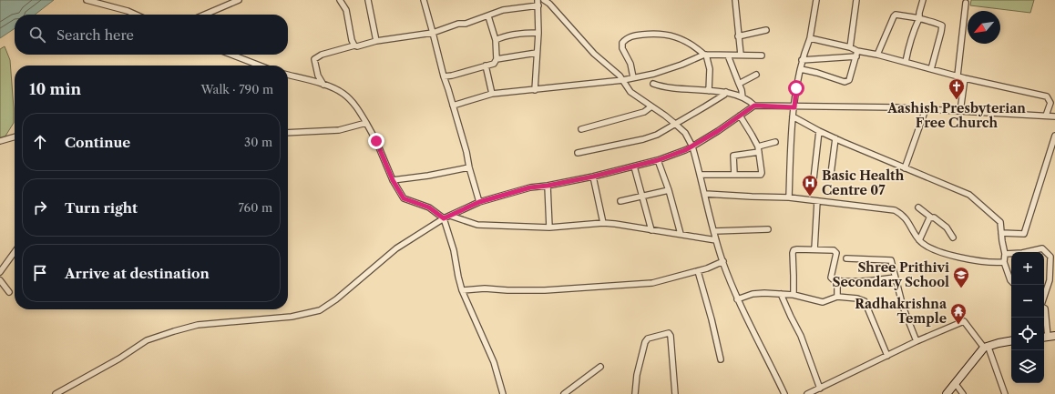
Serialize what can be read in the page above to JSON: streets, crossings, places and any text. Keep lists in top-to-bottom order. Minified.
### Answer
{"places":{"church":["Aashish Presbyterian Free Church"],"hospital":["Basic Health Centre 07"],"school or university":["Shree Prithivi Secondary School"],"temple":["Radhakrishna Temple"]},"north":"bottom left","page":{"search":"Search here","heading":["10 min","Walk · 790 m"],"list":[["Continue","30 m"],["Turn right","760 m"],"Arrive at destination"],"map_buttons":["+","−"]}}
